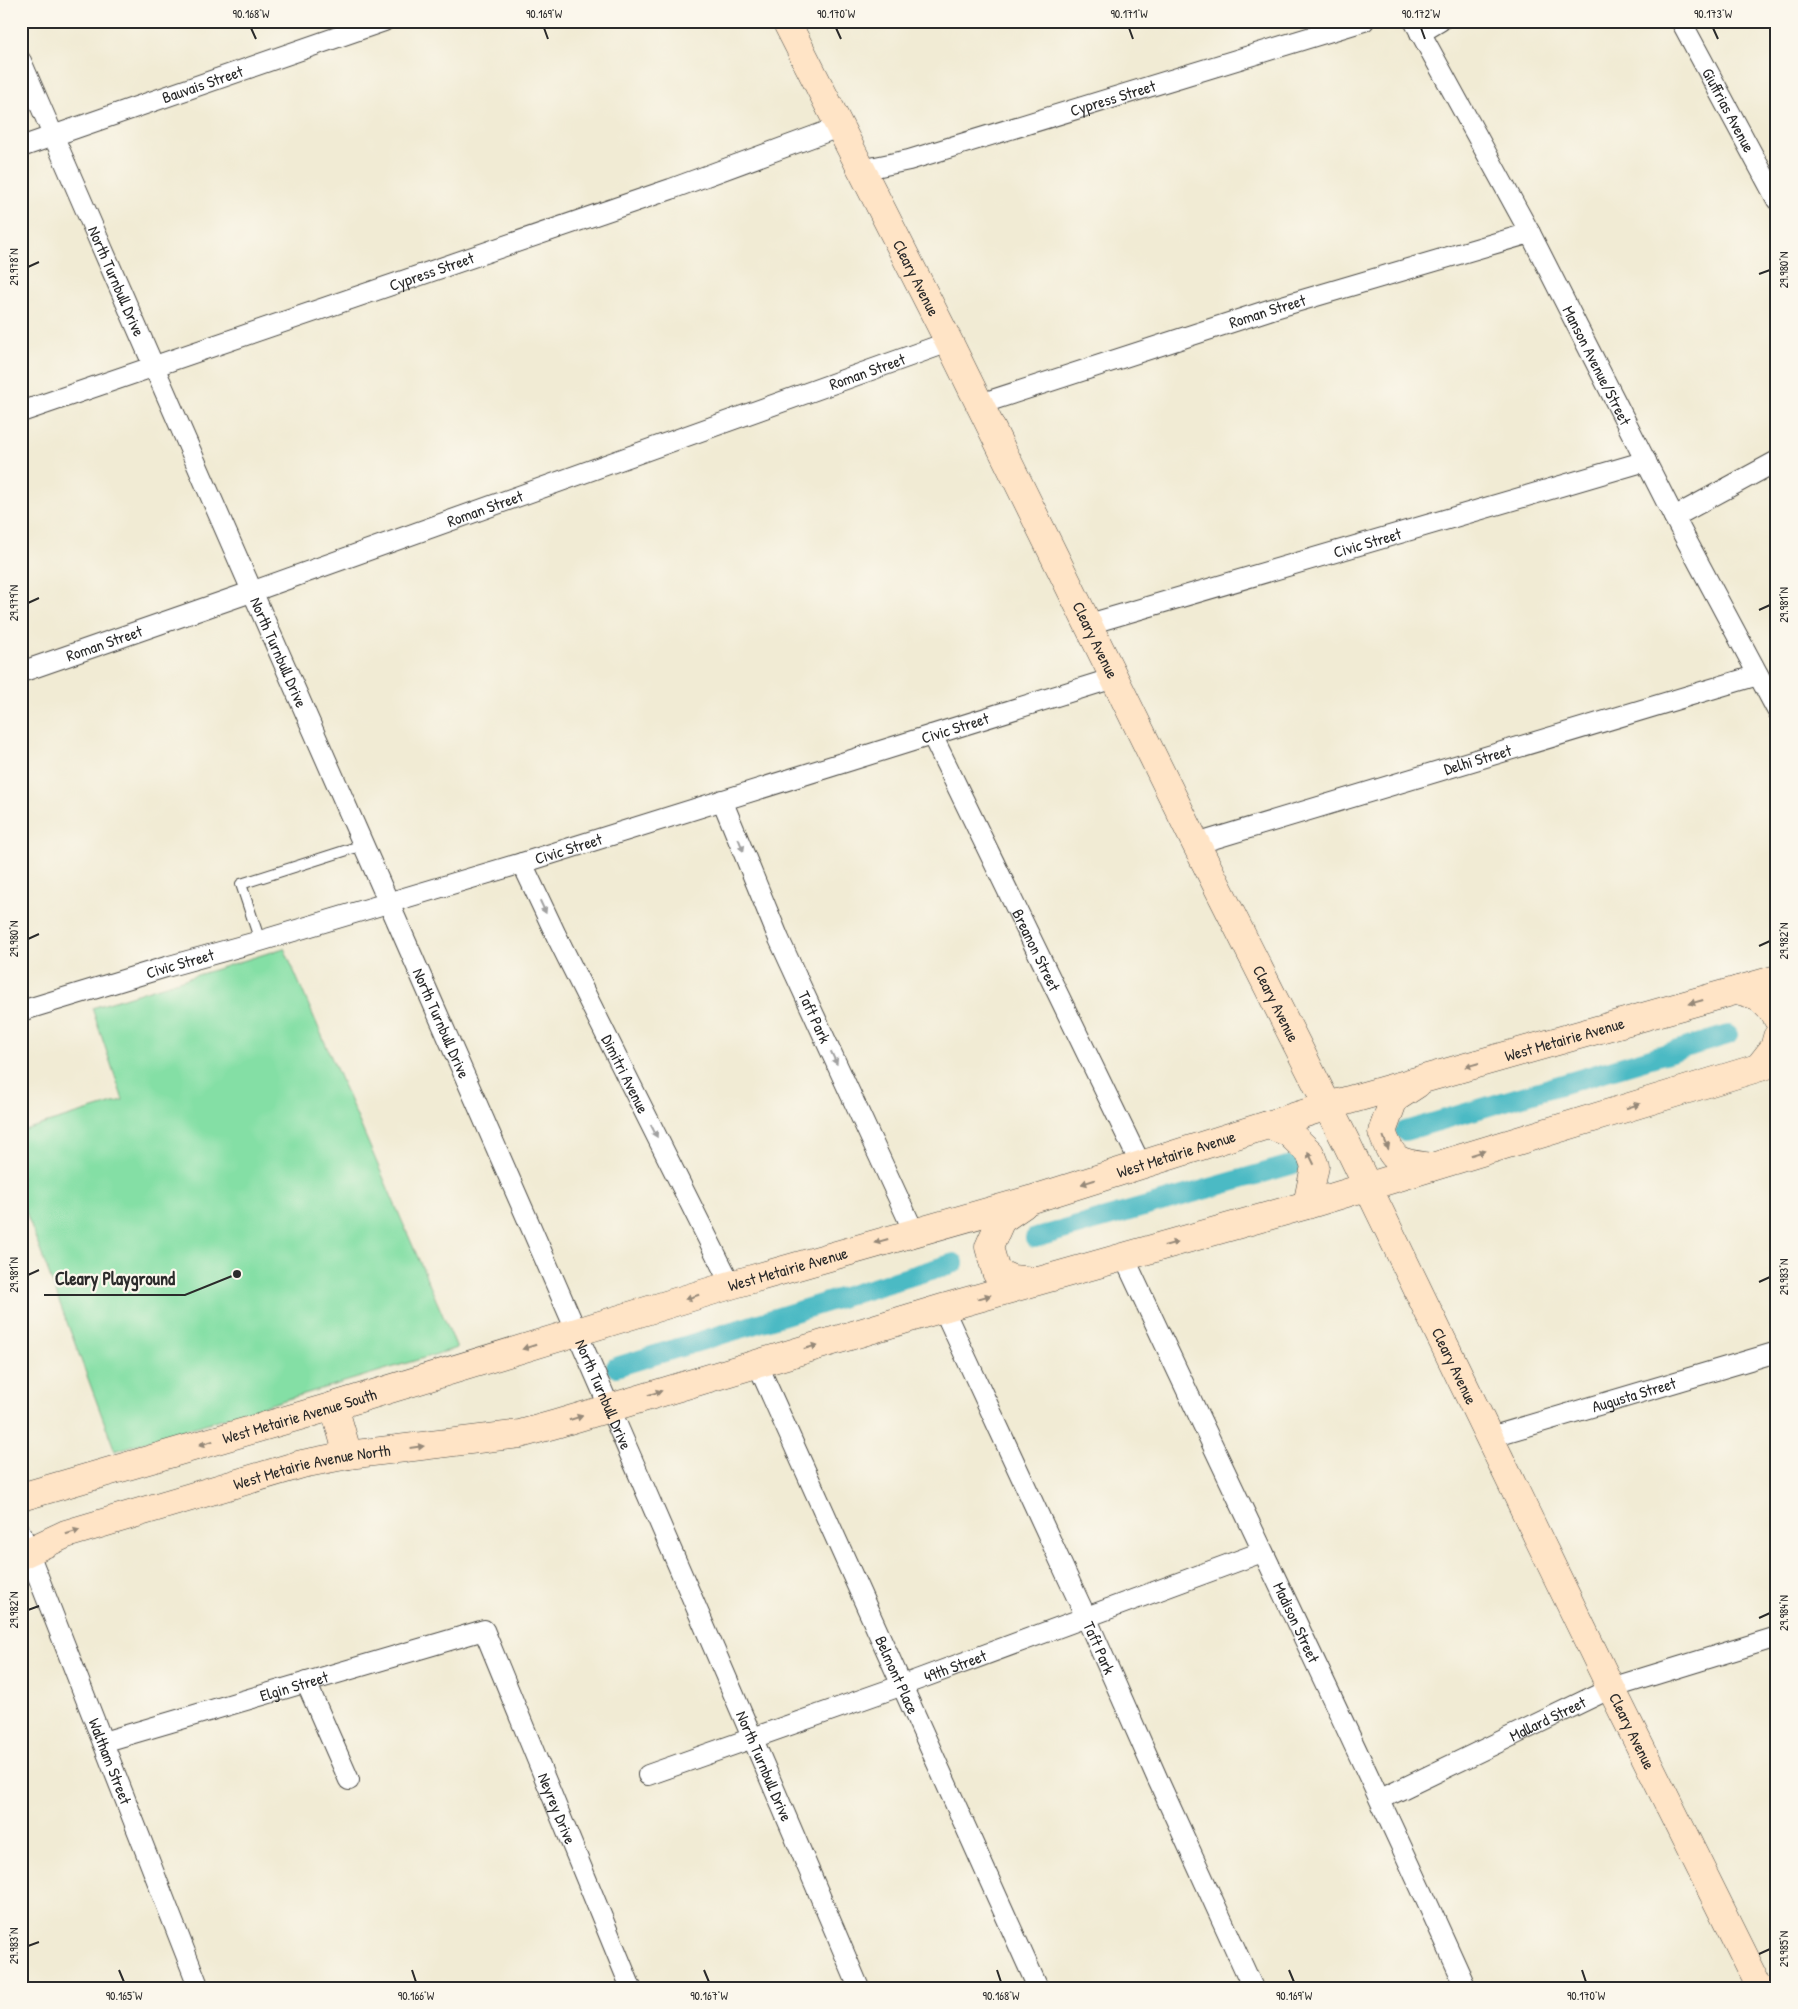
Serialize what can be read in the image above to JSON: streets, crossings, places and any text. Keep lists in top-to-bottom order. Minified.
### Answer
{"streets":{"main road":["Cleary Avenue","West Metairie Avenue","West Metairie Avenue South","West Metairie Avenue North"],"street":["Bauvais Street","Cypress Street","Giuffrias Avenue","North Turnbull Drive","Roman Street","Manson Avenue/Street","Civic Street","Delhi Street","Breanon Street","Taft Park","Dimitri Avenue","Augusta Street","Madison Street","49th Street","Belmont Place","Elgin Street","Mallard Street","Waltham Street","Neyrey Drive"]},"crossings":[["Bauvais Street","North Turnbull Drive"],["Cypress Street","Cleary Avenue"],["Cypress Street","North Turnbull Drive"],["Cleary Avenue","Roman Street"],["Cleary Avenue","Civic Street"],["Cleary Avenue","Delhi Street"],["Cleary Avenue","West Metairie Avenue"],["Cleary Avenue","Augusta Street"],["Cleary Avenue","Mallard Street"],["North Turnbull Drive","Roman Street"],["North Turnbull Drive","Civic Street"],["North Turnbull Drive","West Metairie Avenue"],["North Turnbull Drive","West Metairie Avenue South"],["North Turnbull Drive","West Metairie Avenue North"],["North Turnbull Drive","49th Street"],["Roman Street","Manson Avenue/Street"],["Manson Avenue/Street","Civic Street"],["Manson Avenue/Street","Delhi Street"],["Civic Street","Breanon Street"],["Civic Street","Taft Park"],["Civic Street","Dimitri Avenue"],["Breanon Street","West Metairie Avenue"],["Taft Park","West Metairie Avenue"],["Taft Park","49th Street"],["West Metairie Avenue","Dimitri Avenue"],["West Metairie Avenue","West Metairie Avenue South"],["West Metairie Avenue North","Waltham Street"],["Madison Street","49th Street"],["Madison Street","Mallard Street"],["49th Street","Belmont Place"],["Elgin Street","Waltham Street"],["Elgin Street","Neyrey Drive"]],"one_way":["Taft Park","Dimitri Avenue","West Metairie Avenue South","West Metairie Avenue North"],"places":["Cleary Playground"],"coordinates":["90.168°W","90.169°W","90.170°W","90.171°W","90.172°W","90.173°W","29.978°N","29.980°N","29.979°N","29.981°N","29.982°N","29.983°N","29.984°N","29.985°N","90.165°W","90.166°W","90.167°W"]}
